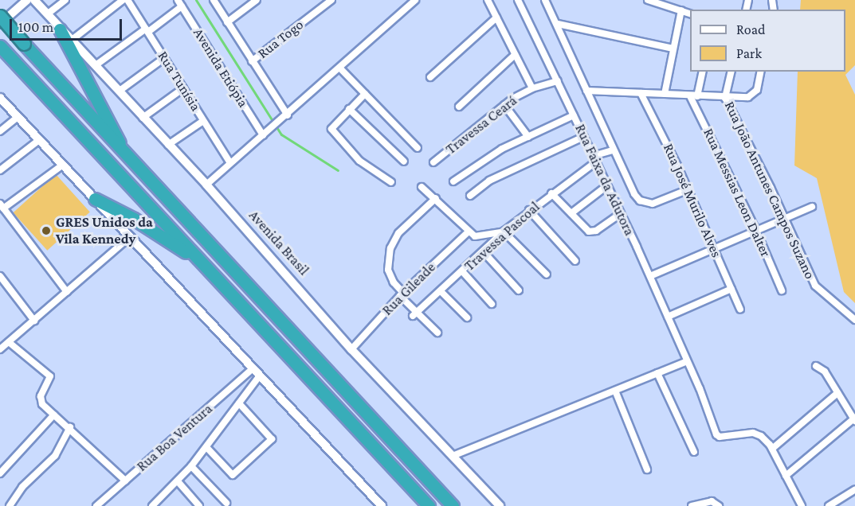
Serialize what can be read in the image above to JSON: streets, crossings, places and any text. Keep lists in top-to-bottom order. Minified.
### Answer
{"streets":{"street":["Rua Togo","Avenida Etiópia","Rua Tunísia","Travessa Ceará","Rua Faixa da Adutora","Rua João Antunes Campos Suzano","Rua Messias Leon Dalter","Rua José Murilo Alves","Travessa Pascoal","Avenida Brasil","Rua Gileade","Rua Boa Ventura"]},"crossings":[["Rua Togo","Avenida Etiópia"],["Travessa Ceará","Rua Faixa da Adutora"],["Rua Faixa da Adutora","Rua José Murilo Alves"],["Rua Faixa da Adutora","Travessa Pascoal"],["Avenida Brasil","Rua Gileade"]],"places":["GRES Unidos da Vila Kennedy"],"legend":["Road","Park"],"scale_bar":"100 m"}
